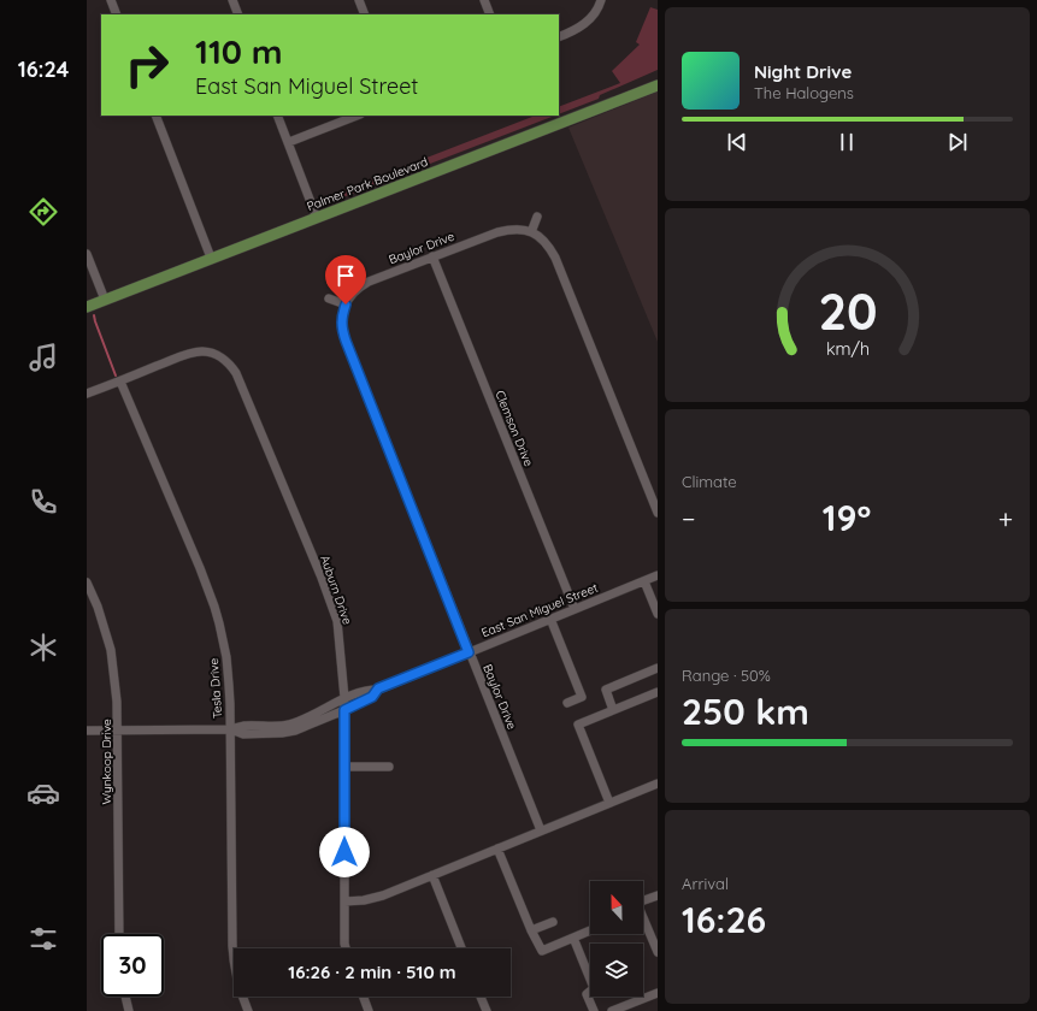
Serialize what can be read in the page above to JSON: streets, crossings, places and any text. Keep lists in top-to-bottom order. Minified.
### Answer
{"streets":{"main road":["Palmer Park Boulevard"],"street":["Baylor Drive","Clemson Drive","Auburn Drive","East San Miguel Street","Tesla Drive","Wynkoop Drive"]},"crossings":[["Baylor Drive","Clemson Drive"],["Baylor Drive","East San Miguel Street"],["Clemson Drive","East San Miguel Street"],["Auburn Drive","East San Miguel Street"],["Auburn Drive","Tesla Drive"],["East San Miguel Street","Tesla Drive"]],"north":"top","page":{"tabs":"16:24","turn":["110 m","East San Miguel Street"],"song":["Night Drive","The Halogens"],"tile":["Climate",["Range · 50%","250 km"],["Arrival","16:26"]],"heat":["−","19°","+"],"limit":"30","trip":"16:26 · 2 min · 510 m","gauge":["20","km/h"]}}
